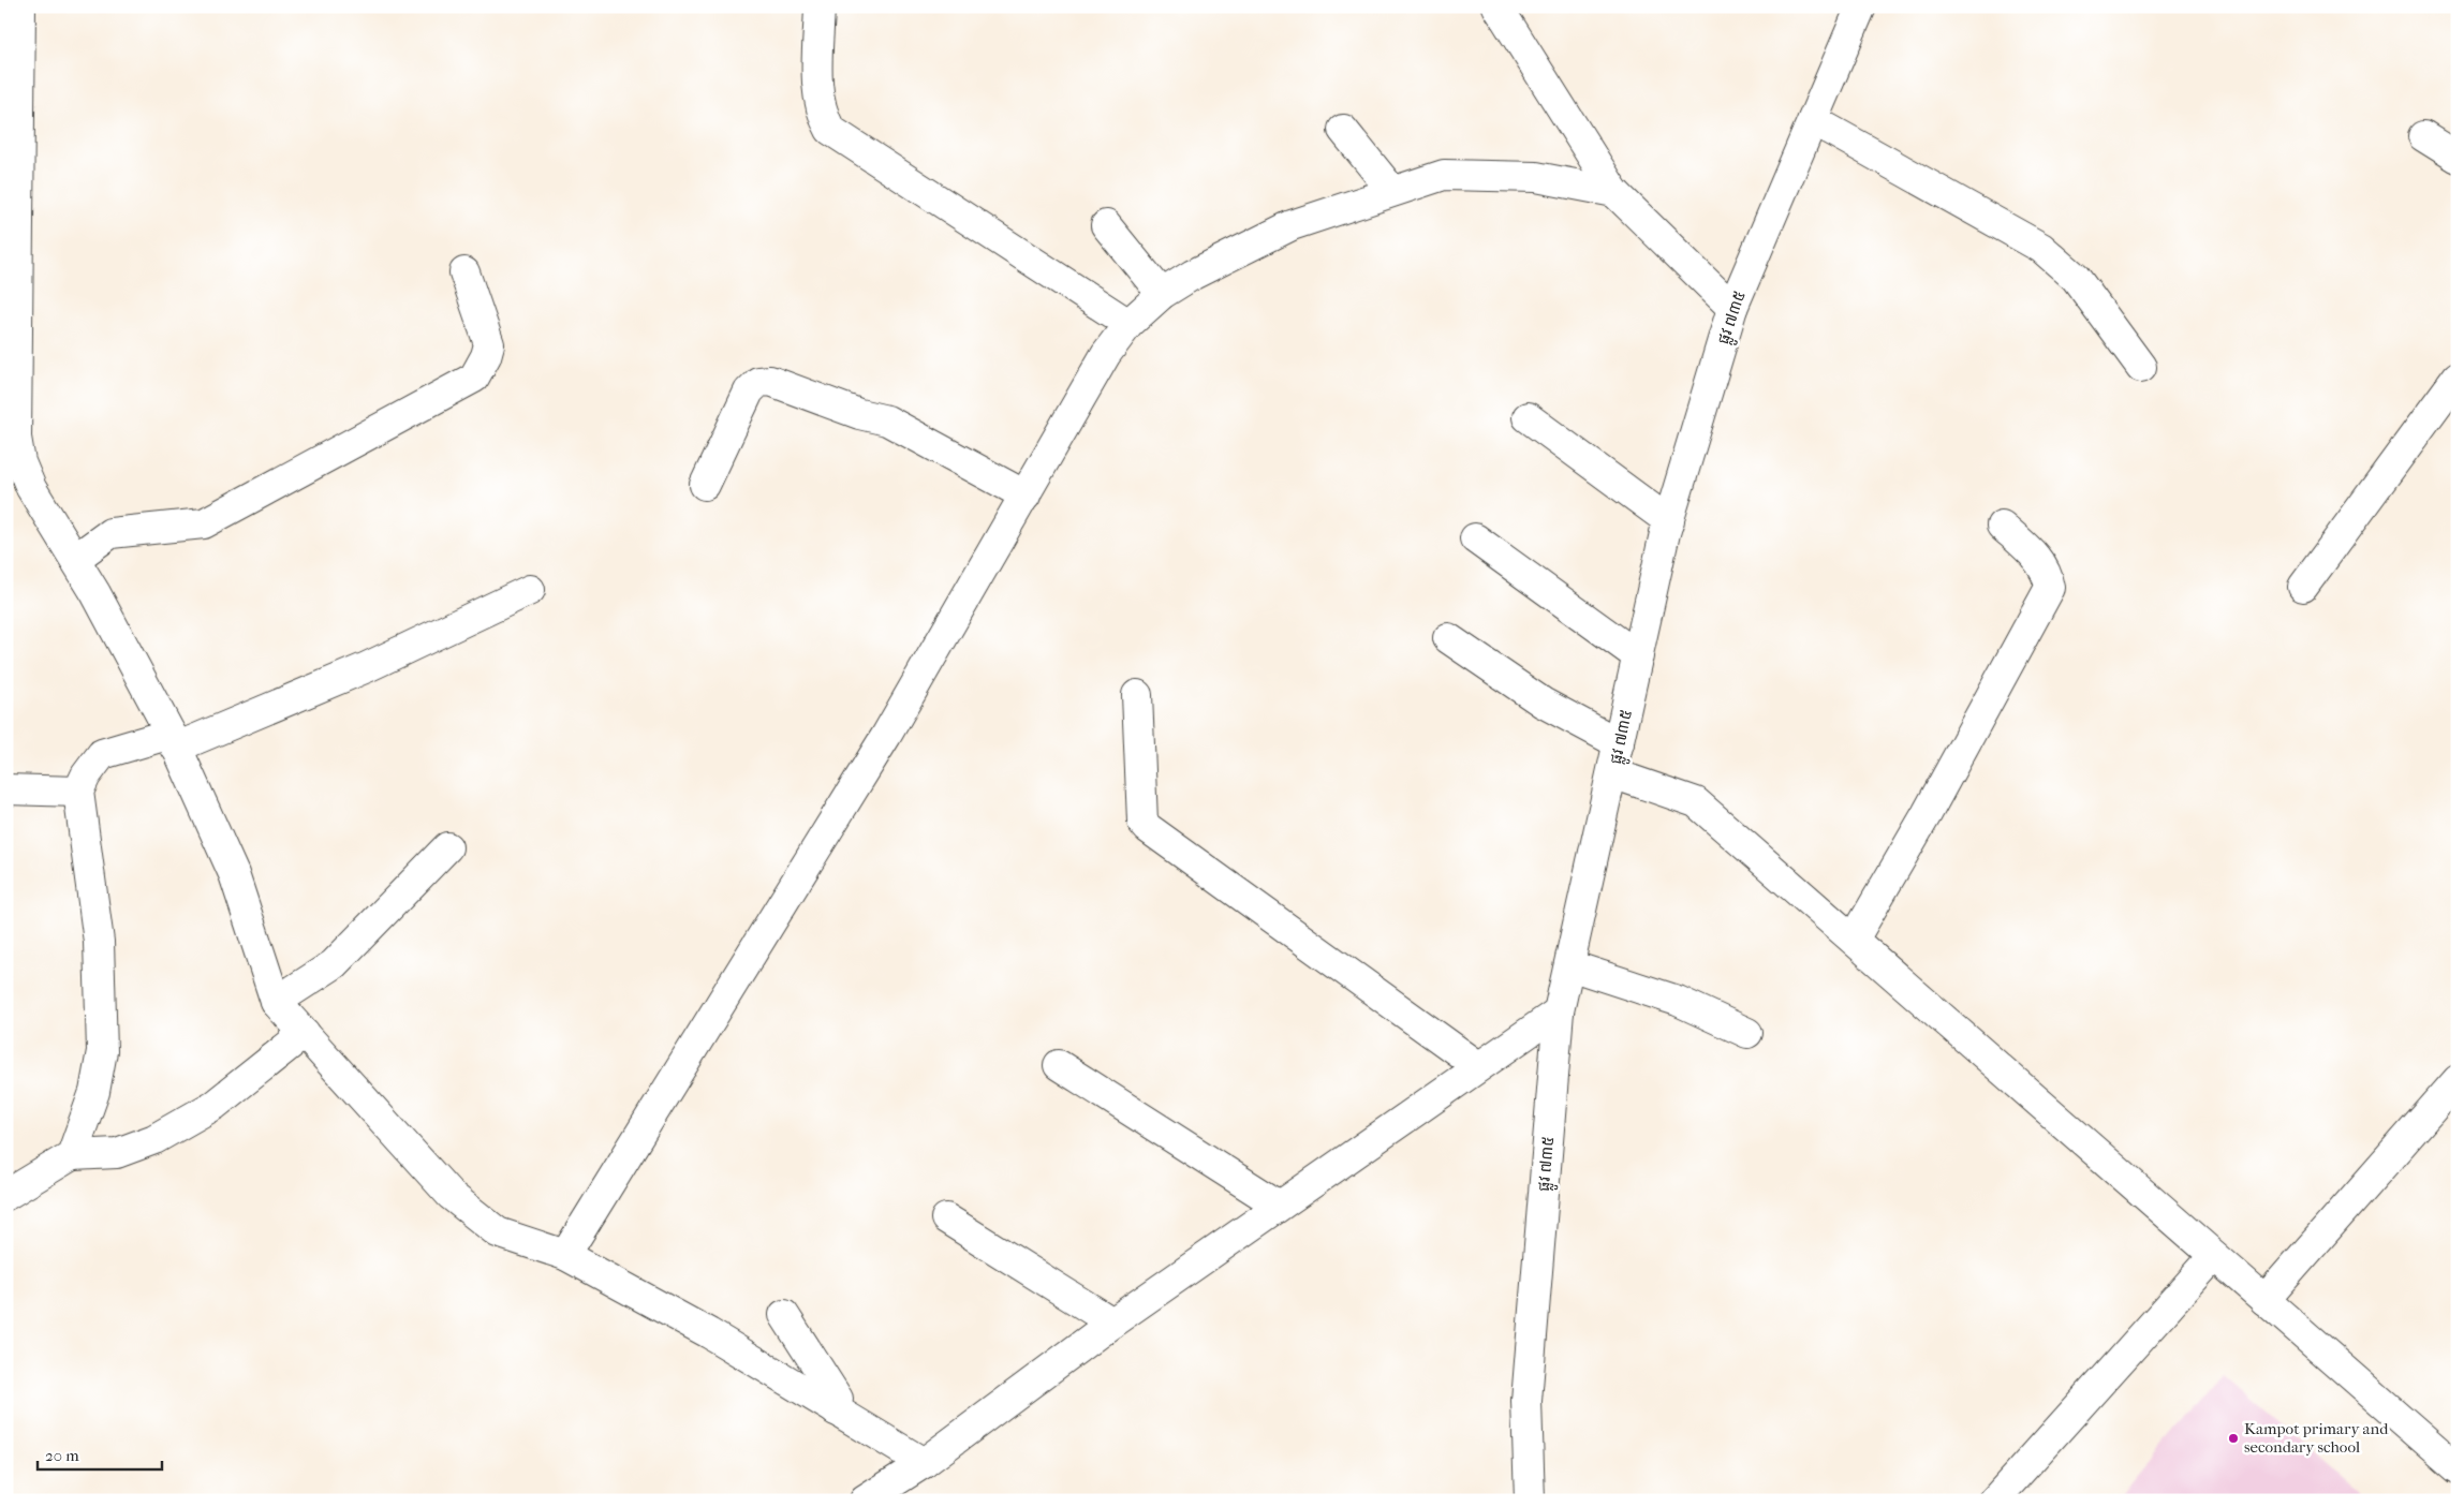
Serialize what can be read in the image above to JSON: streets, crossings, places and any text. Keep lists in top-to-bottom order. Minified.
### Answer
{"streets":{"street":["ផ្លូវ ៧៣៥"]},"places":["Kampot primary and secondary school"],"scale_bar":"20 m"}
